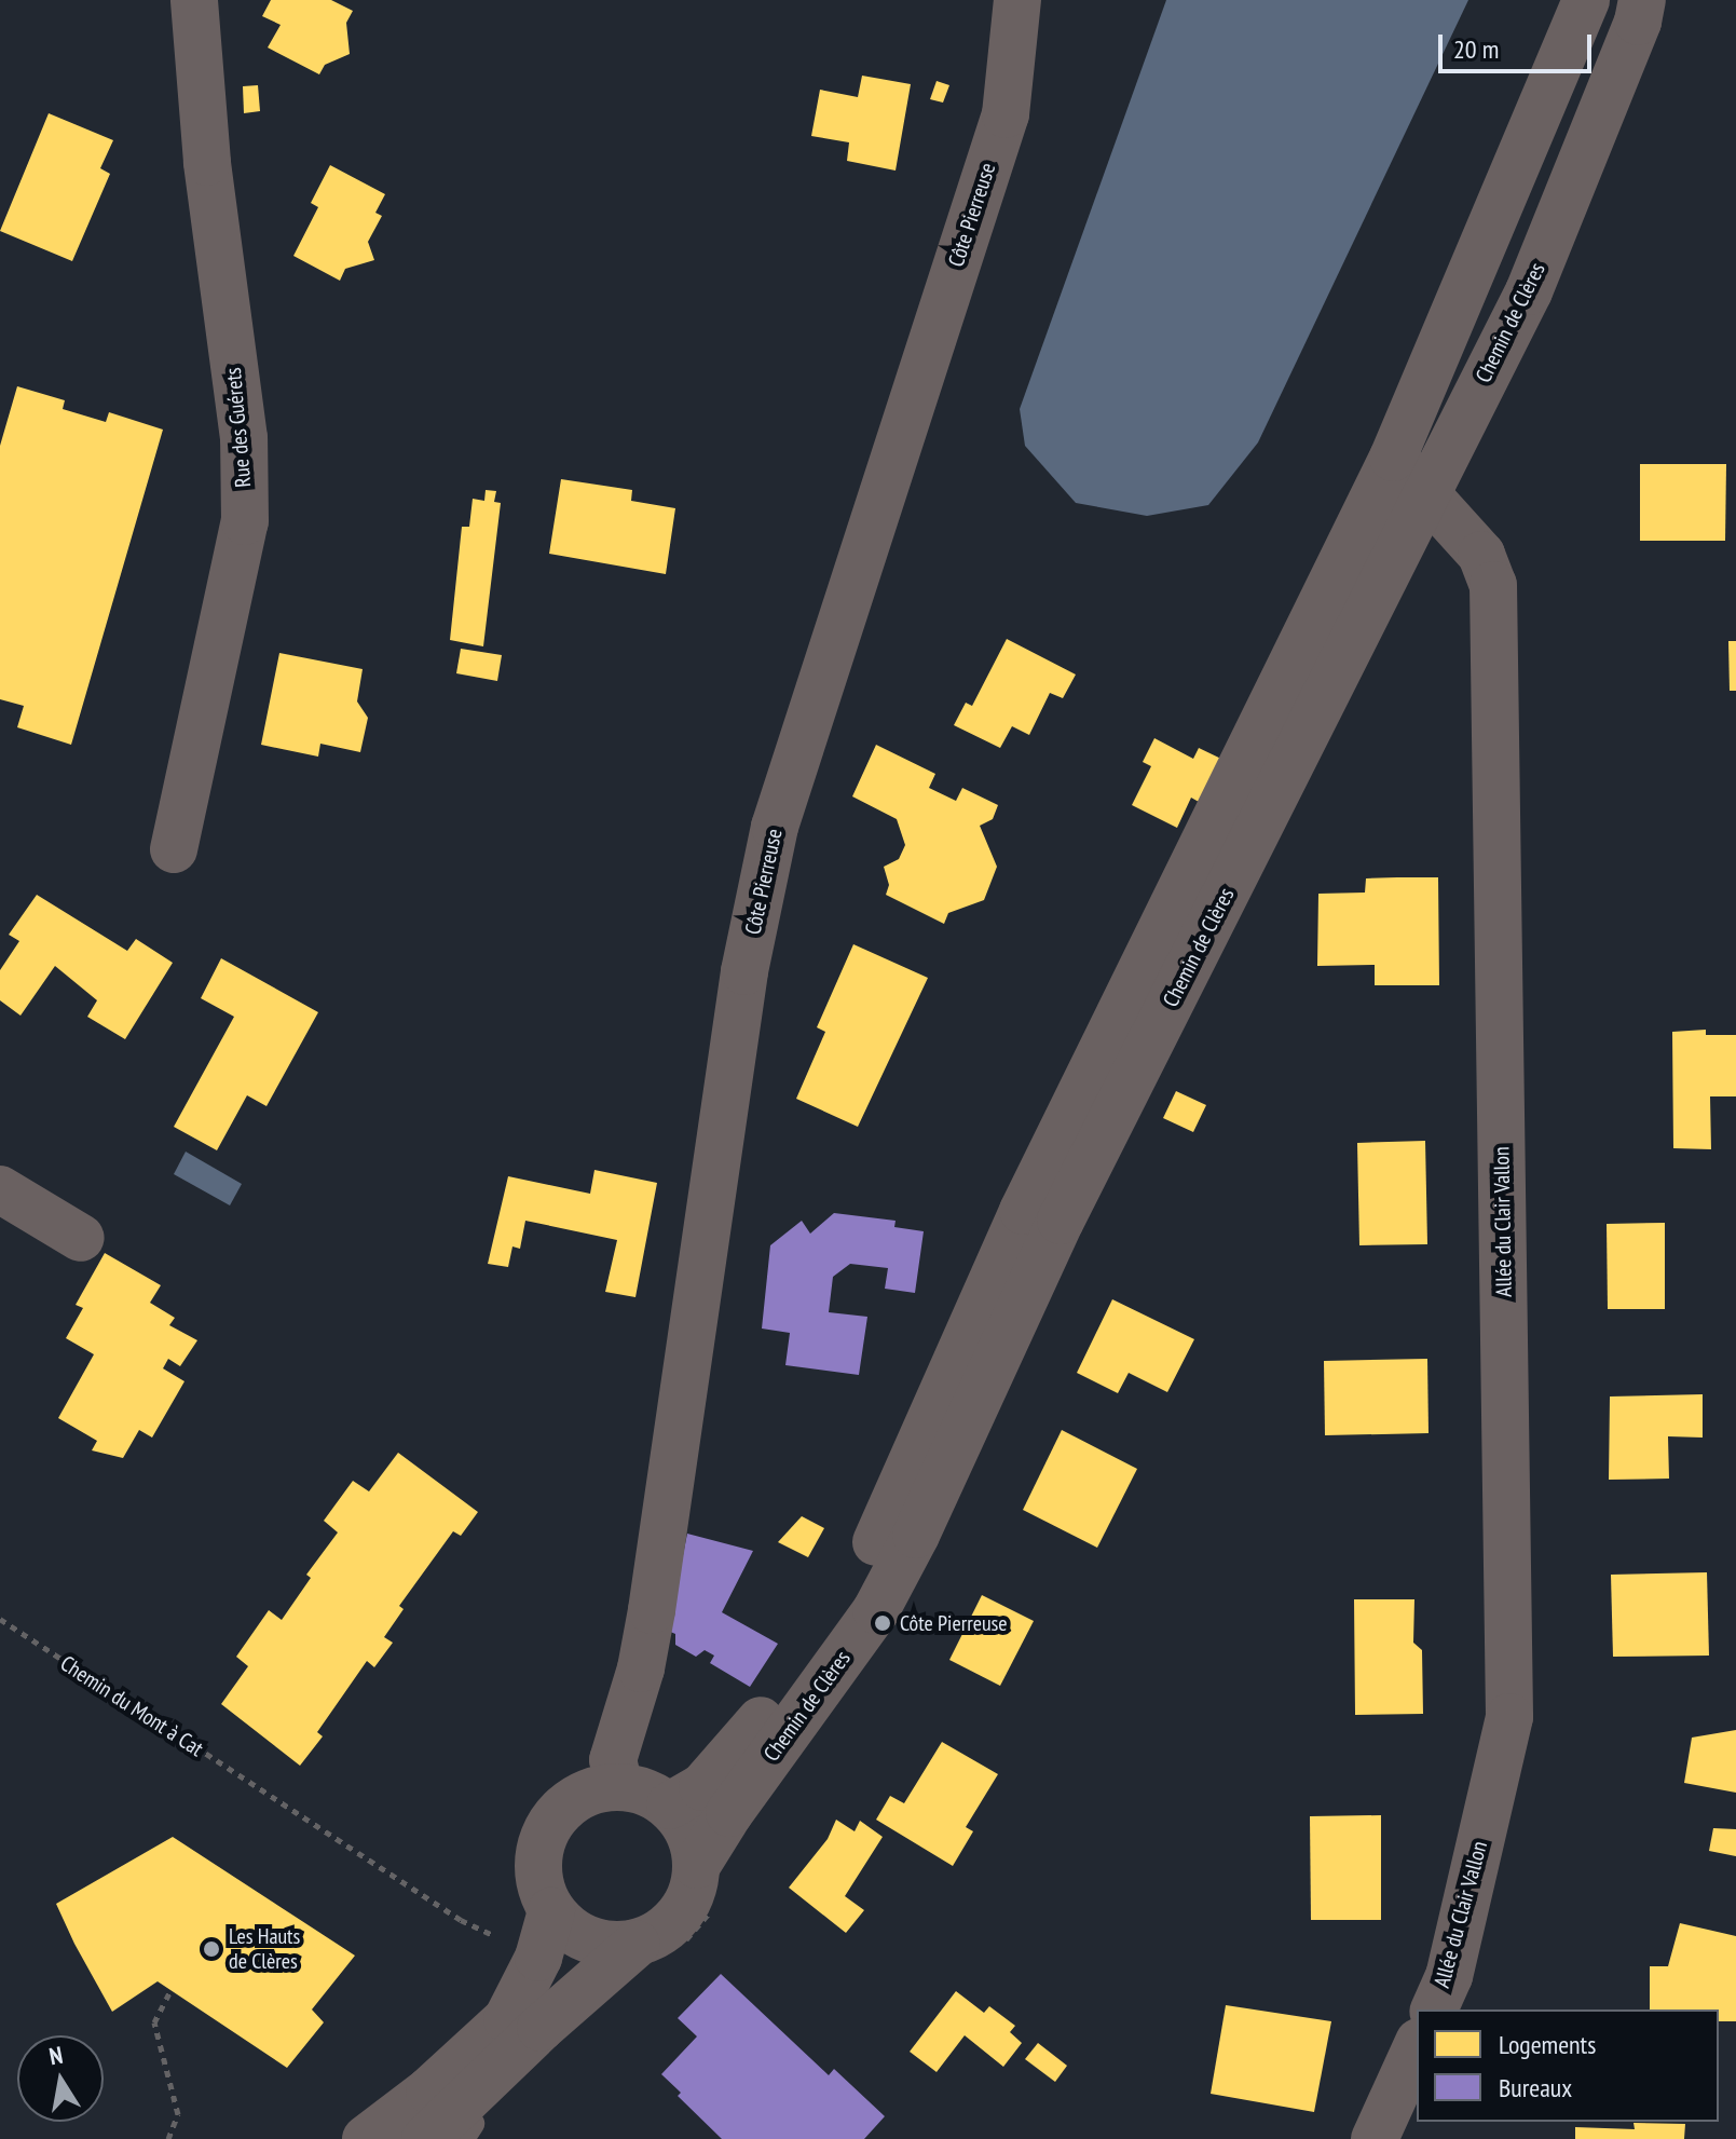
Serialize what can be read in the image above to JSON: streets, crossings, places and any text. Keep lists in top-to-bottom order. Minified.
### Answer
{"streets":{"street":["Côte Pierreuse","Chemin de Clères","Rue des Guérets","Allée du Clair Vallon"],"path":["Chemin du Mont à Cat"]},"crossings":[["Côte Pierreuse","Chemin de Clères"],["Chemin de Clères","Allée du Clair Vallon"]],"places":["Côte Pierreuse","Les Hauts de Clères"],"legend":["Logements","Bureaux"],"scale_bar":"20 m","north":"top"}
